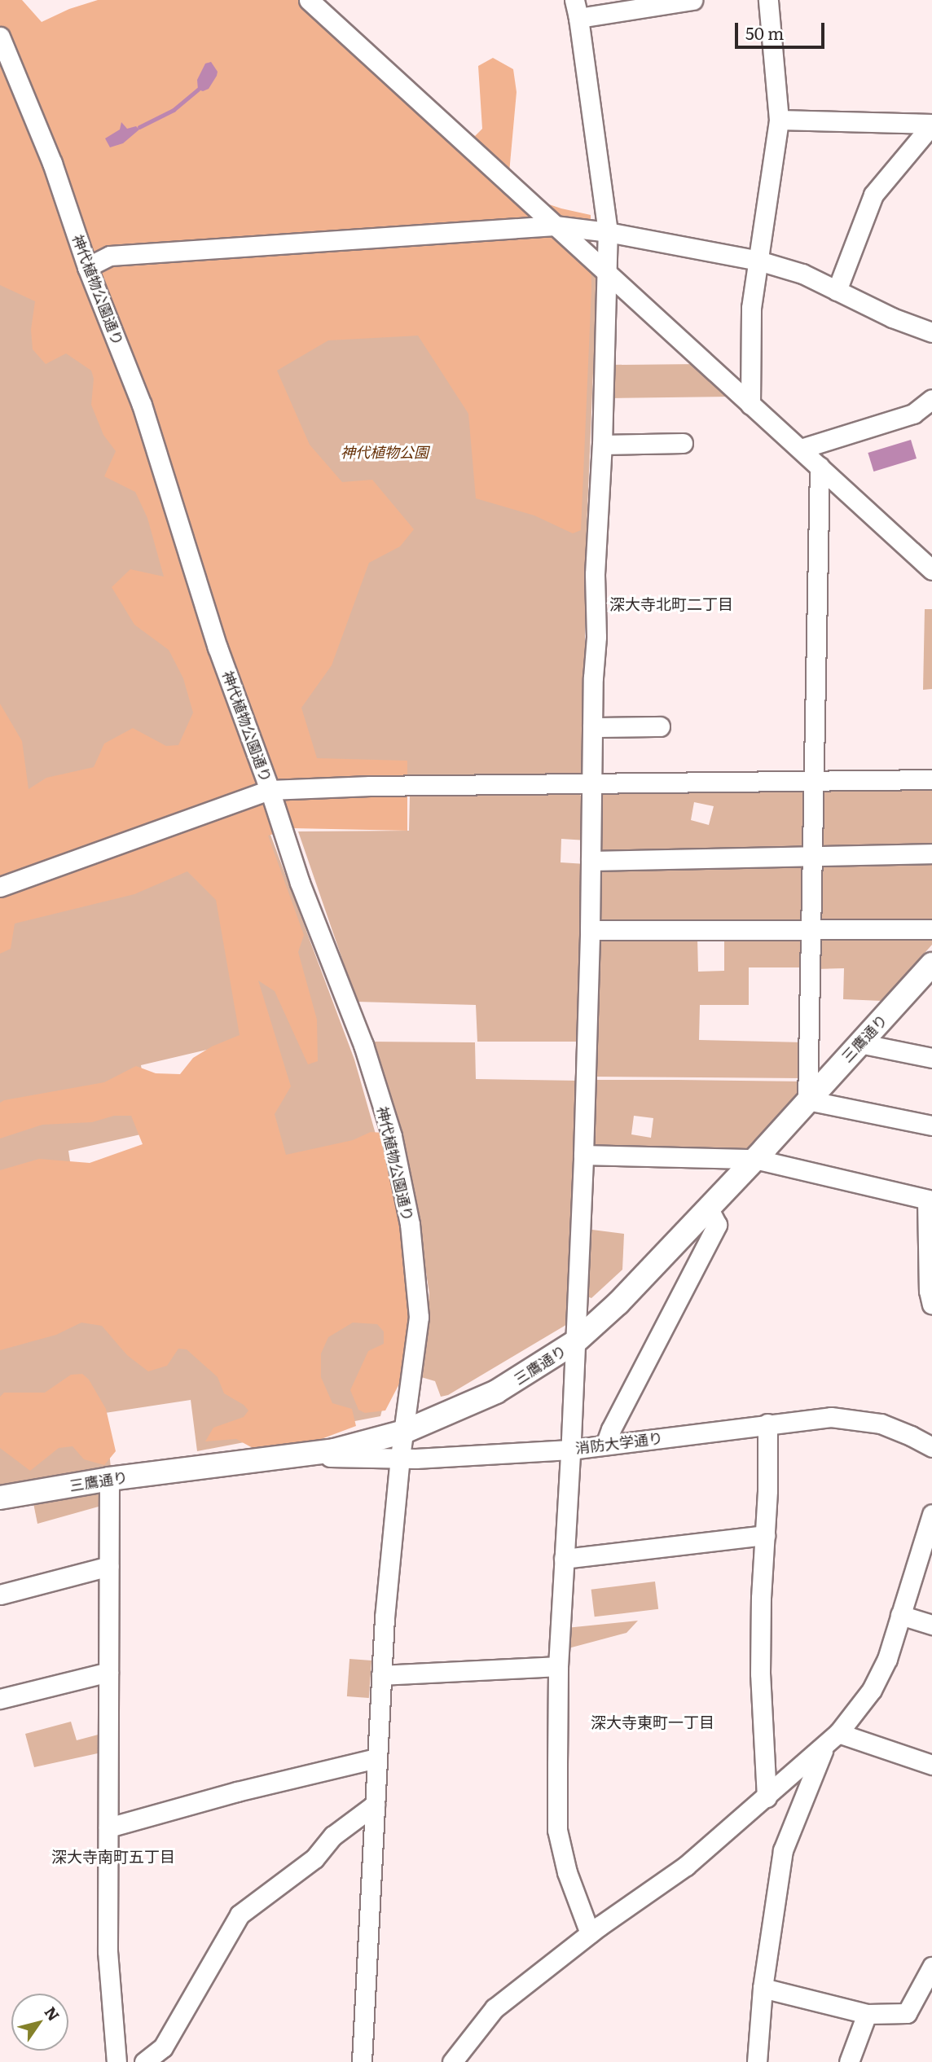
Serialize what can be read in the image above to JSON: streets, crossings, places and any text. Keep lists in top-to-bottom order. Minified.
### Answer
{"streets":{"main road":["三鷹通り"],"street":["神代植物公園通り","消防大学通り"]},"crossings":[["神代植物公園通り","三鷹通り"],["神代植物公園通り","消防大学通り"],["三鷹通り","消防大学通り"]],"districts":["深大寺北町二丁目","深大寺東町一丁目","深大寺南町五丁目"],"parks":["神代植物公園"],"scale_bar":"50 m","north":"top right"}
